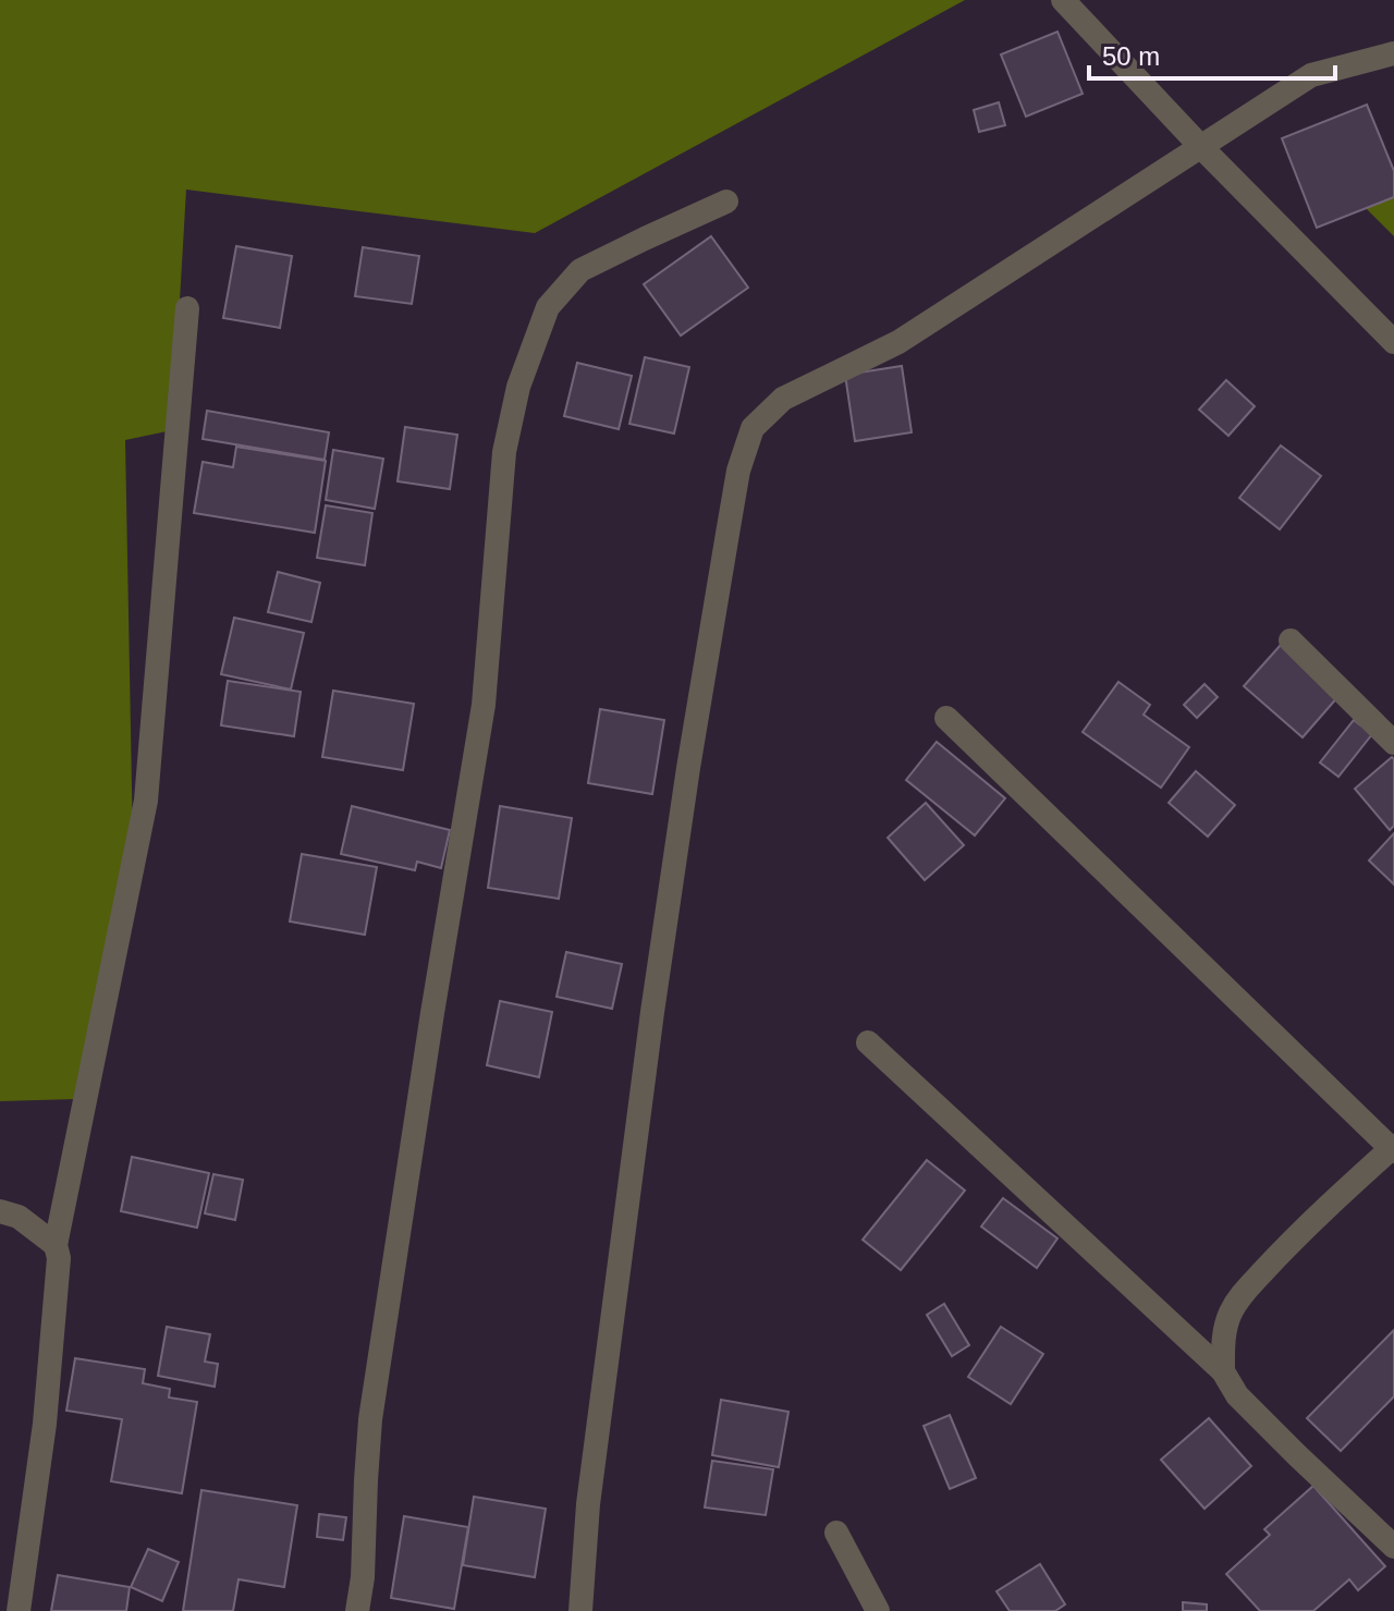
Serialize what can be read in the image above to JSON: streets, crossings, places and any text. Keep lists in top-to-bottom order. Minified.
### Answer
{"scale_bar":"50 m"}
